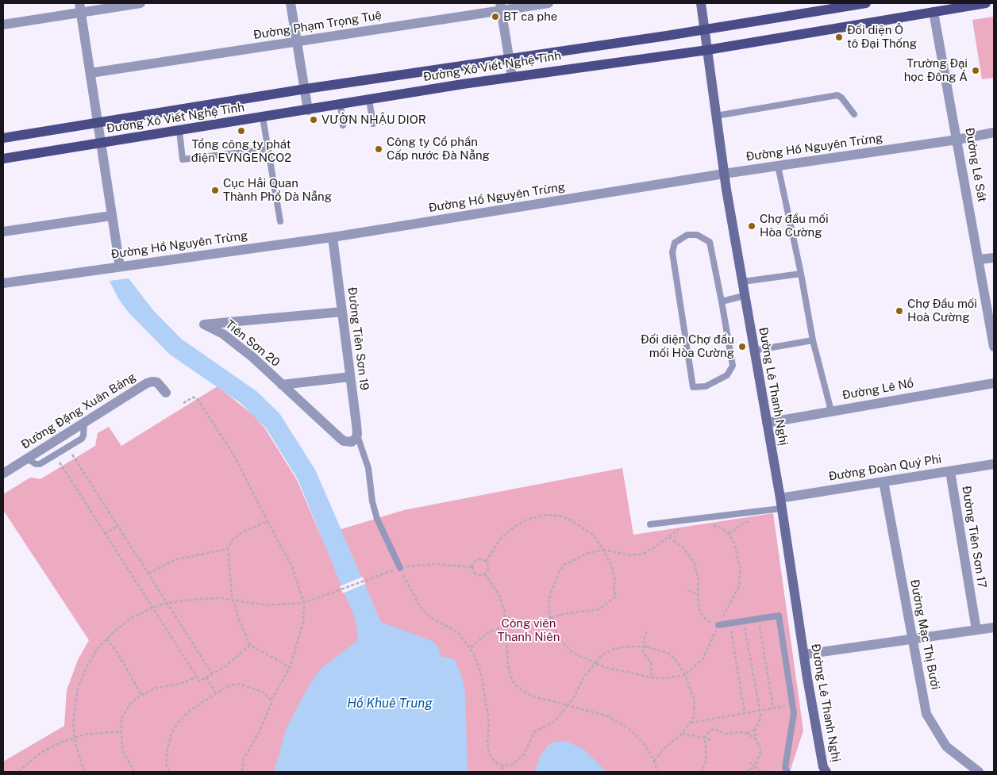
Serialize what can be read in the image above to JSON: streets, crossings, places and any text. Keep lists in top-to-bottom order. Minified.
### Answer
{"streets":{"main road":["Đường Xô Viết Nghệ Tĩnh","Đường Lê Thanh Nghị"],"street":["Đường Phạm Trọng Tuệ","Đường Hồ Nguyên Trừng","Đường Lê Sát","Đường Tiên Sơn 19","Tiên Sơn 20","Đường Lê Nổ","Đường Đặng Xuân Bảng","Đường Đoàn Quý Phi","Đường Tiên Sơn 17","Đường Mạc Thị Bưởi"]},"crossings":[["Đường Xô Viết Nghệ Tĩnh","Đường Lê Sát"],["Đường Xô Viết Nghệ Tĩnh","Đường Lê Thanh Nghị"],["Đường Hồ Nguyên Trừng","Đường Lê Sát"],["Đường Hồ Nguyên Trừng","Đường Tiên Sơn 19"],["Đường Hồ Nguyên Trừng","Đường Lê Thanh Nghị"],["Đường Tiên Sơn 19","Tiên Sơn 20"],["Đường Lê Thanh Nghị","Đường Lê Nổ"],["Đường Lê Thanh Nghị","Đường Đoàn Quý Phi"],["Đường Đoàn Quý Phi","Đường Tiên Sơn 17"],["Đường Đoàn Quý Phi","Đường Mạc Thị Bưởi"]],"water":["Hồ Khuê Trung"],"parks":["Công viên Thanh Niên"],"places":["BT ca phe","Đối diện Ô tô Đại Thống","Trường Đại học Đông Á","VƯỜN NHẬU DIOR","Tổng công ty phát điện EVNGENCO2","Công ty Cổ phần Cấp nước Đà Nẵng","Cục Hẳi Quan Thành Phổ Dà Nẵng","Chợ đầu mối Hòa Cường","Chợ Đầu mối Hoà Cường","Đối diện Chợ đầu mối Hòa Cường"]}
